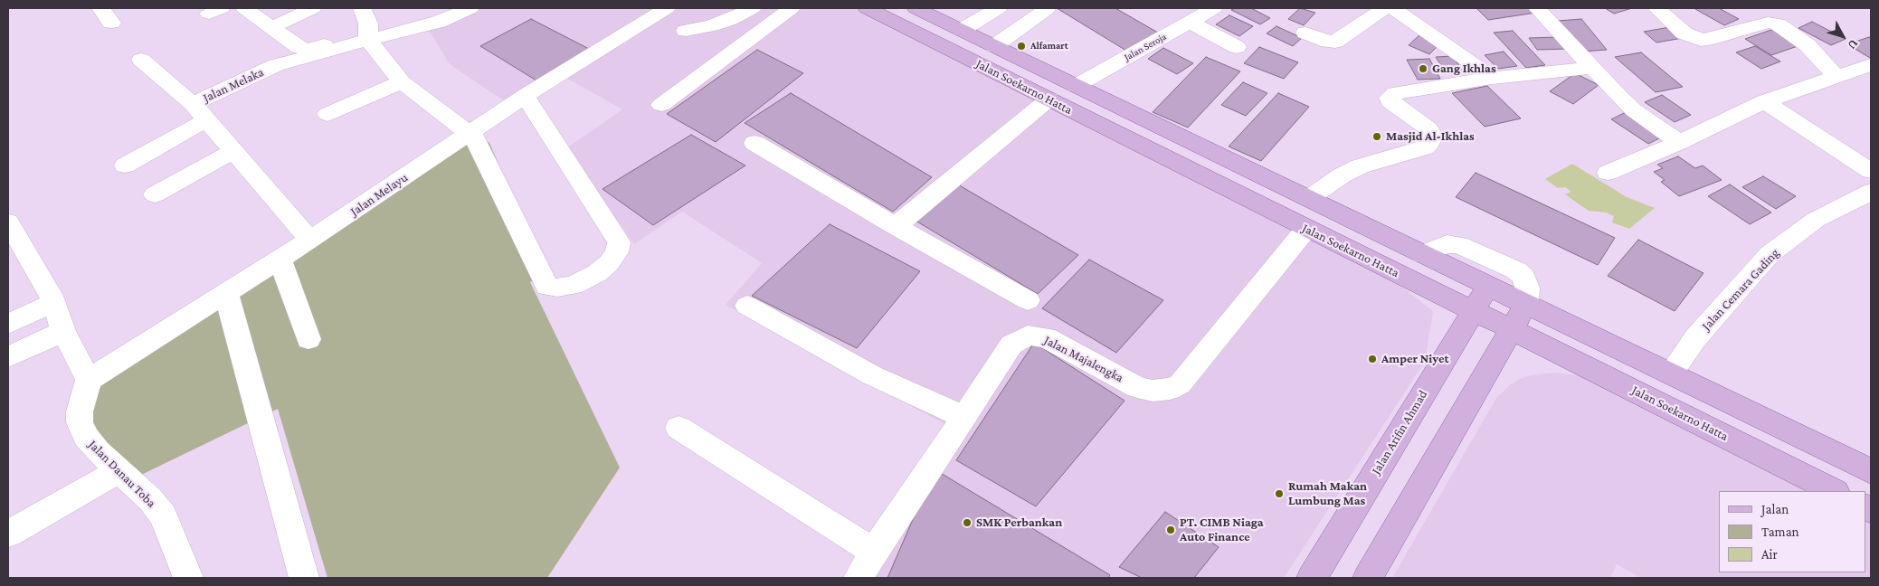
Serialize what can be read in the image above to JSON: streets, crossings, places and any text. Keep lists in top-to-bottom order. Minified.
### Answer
{"streets":{"main road":["Jalan Soekarno Hatta","Jalan Arifin Ahmad"],"street":["Jalan Seroja","Jalan Melaka","Jalan Melayu","Jalan Cemara Gading","Jalan Majalengka","Jalan Danau Toba"]},"crossings":[["Jalan Seroja","Jalan Soekarno Hatta"],["Jalan Melaka","Jalan Melayu"],["Jalan Soekarno Hatta","Jalan Cemara Gading"],["Jalan Soekarno Hatta","Jalan Majalengka"],["Jalan Soekarno Hatta","Jalan Arifin Ahmad"],["Jalan Melayu","Jalan Danau Toba"]],"places":["Alfamart","Gang Ikhlas","Masjid Al-Ikhlas","Amper Niyet","Rumah Makan Lumbung Mas","SMK Perbankan","PT. CIMB Niaga Auto Finance"],"legend":["Jalan","Taman","Air"],"north":"bottom right"}
